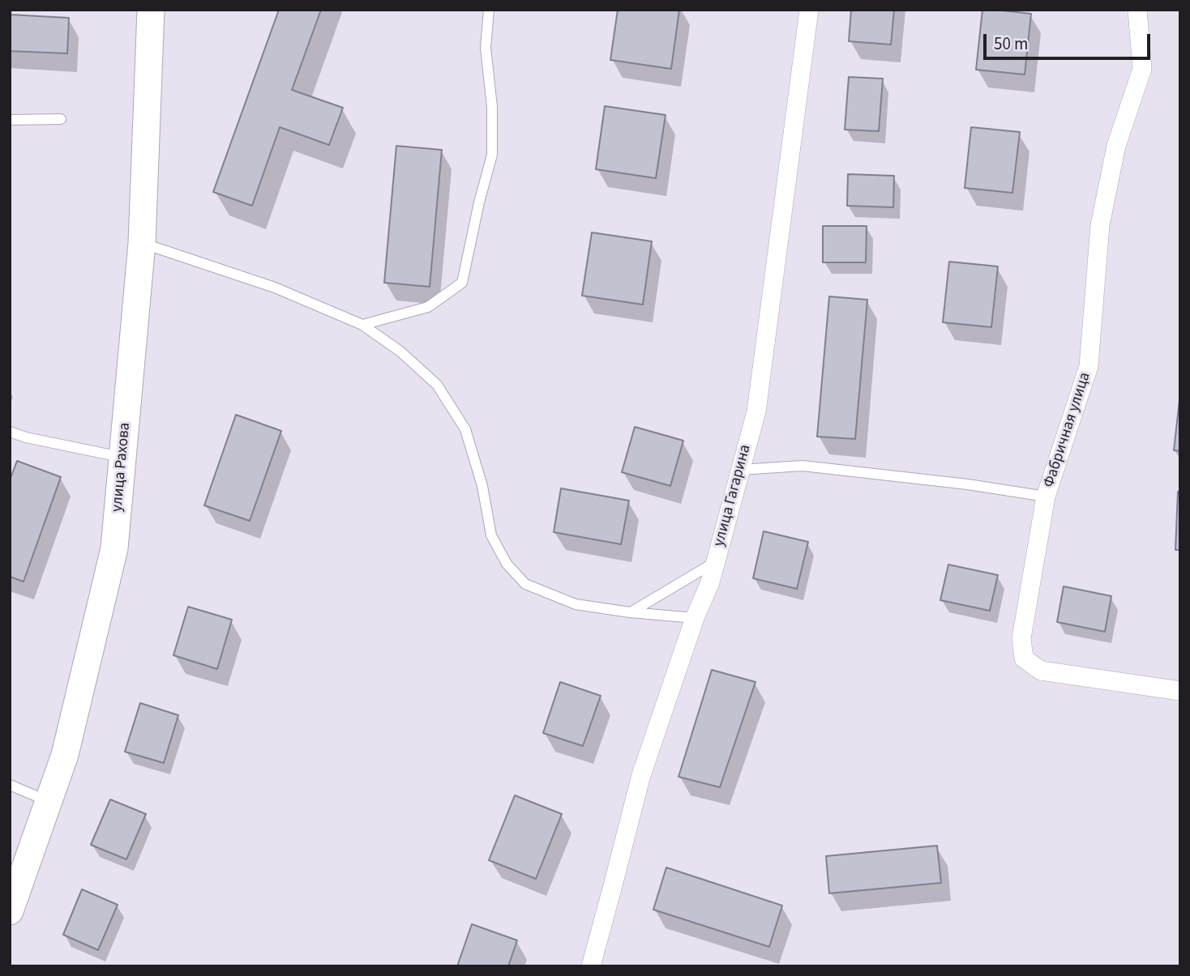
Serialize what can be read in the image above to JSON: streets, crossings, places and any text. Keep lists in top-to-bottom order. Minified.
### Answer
{"streets":{"street":["Фабричная улица","улица Рахова","улица Гагарина"]},"scale_bar":"50 m"}
